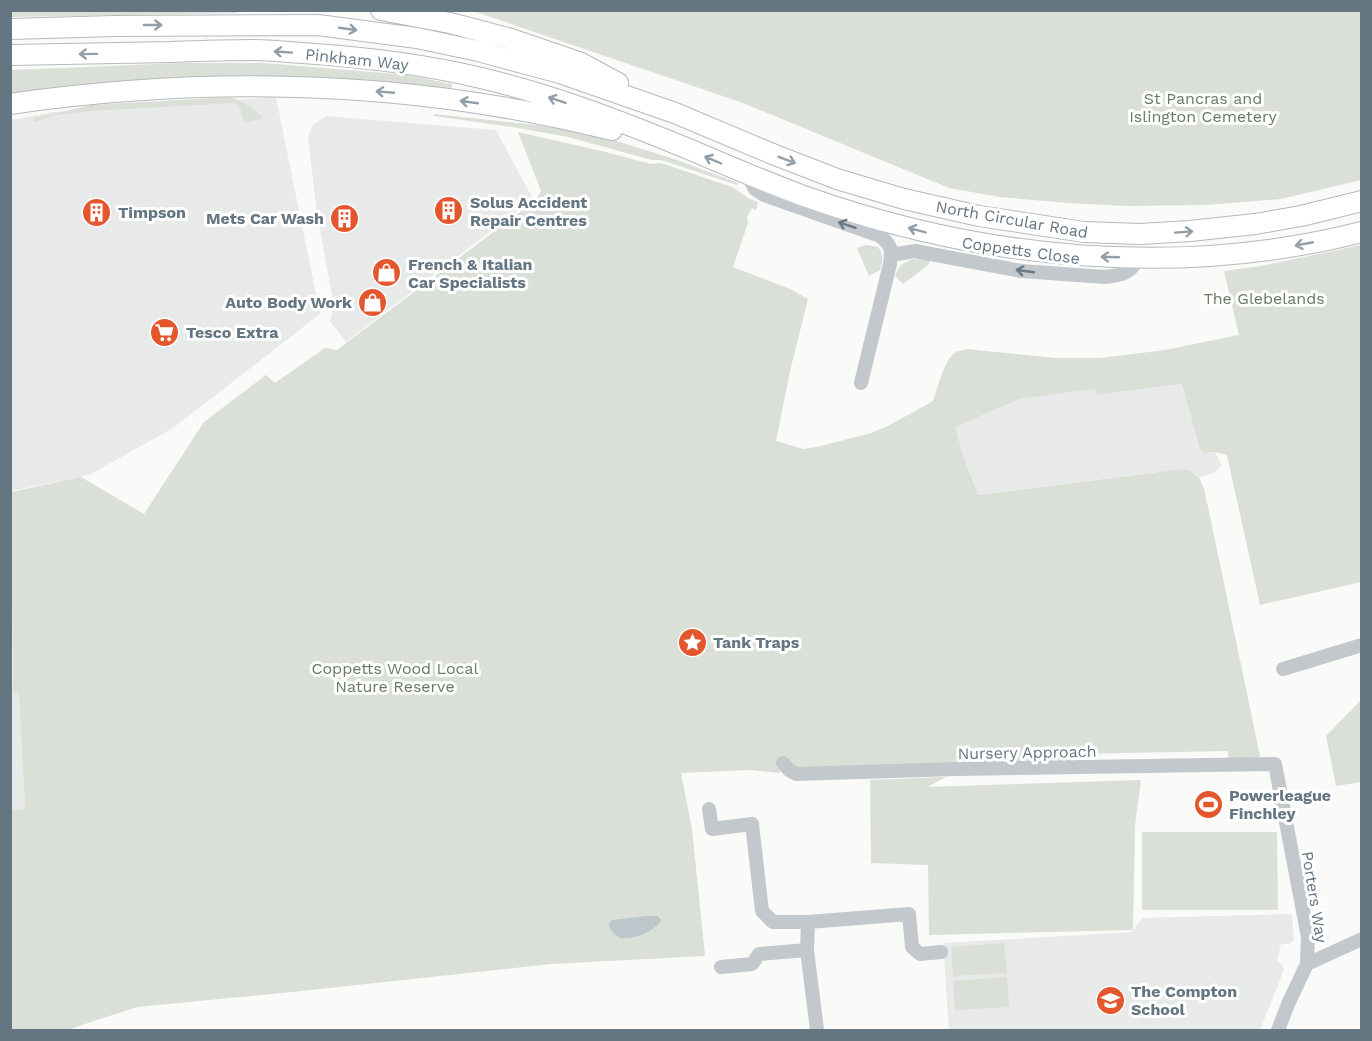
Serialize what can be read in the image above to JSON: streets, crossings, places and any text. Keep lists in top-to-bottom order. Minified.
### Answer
{"streets":{"highway":["Pinkham Way","North Circular Road"],"street":["Coppetts Close","Nursery Approach","Porters Way"]},"crossings":[["Pinkham Way","North Circular Road"],["North Circular Road","Coppetts Close"],["Nursery Approach","Porters Way"]],"one_way":["Coppetts Close"],"parks":["St Pancras and Islington Cemetery","The Glebelands","Coppetts Wood Local Nature Reserve"],"places":{"building":["Solus Accident Repair Centres","Timpson","Mets Car Wash"],"shop":["French & Italian Car Specialists","Auto Body Work"],"supermarket":["Tesco Extra"],"place":["Tank Traps"],"sports":["Powerleague Finchley"],"school or university":["The Compton School"]}}
